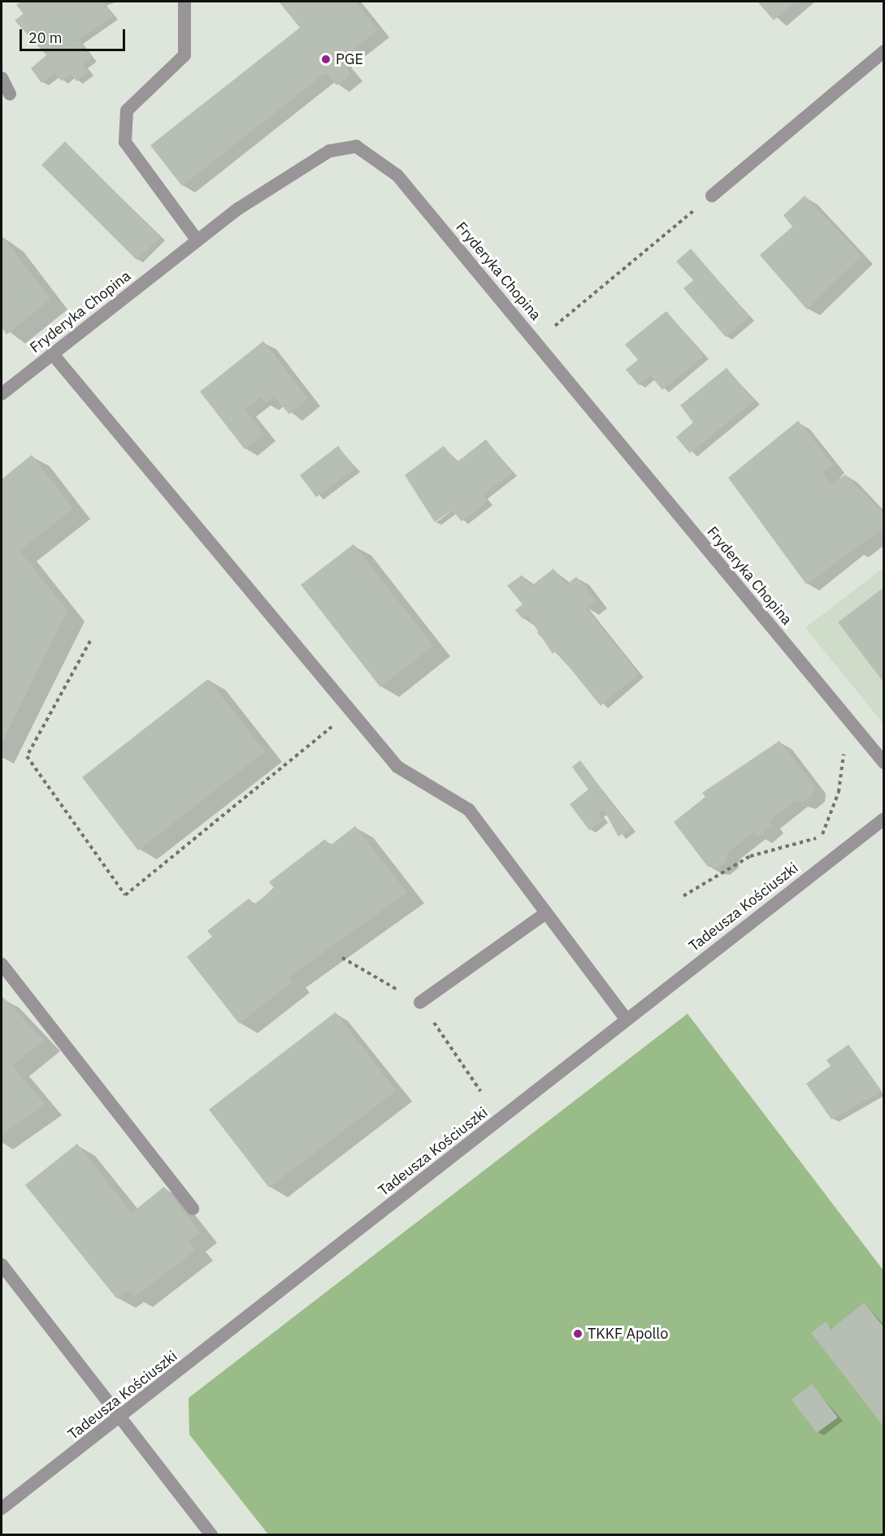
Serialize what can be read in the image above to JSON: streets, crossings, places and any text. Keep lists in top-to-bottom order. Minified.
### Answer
{"streets":{"street":["Fryderyka Chopina","Tadeusza Kościuszki"]},"places":["PGE","TKKF Apollo"],"scale_bar":"20 m"}
